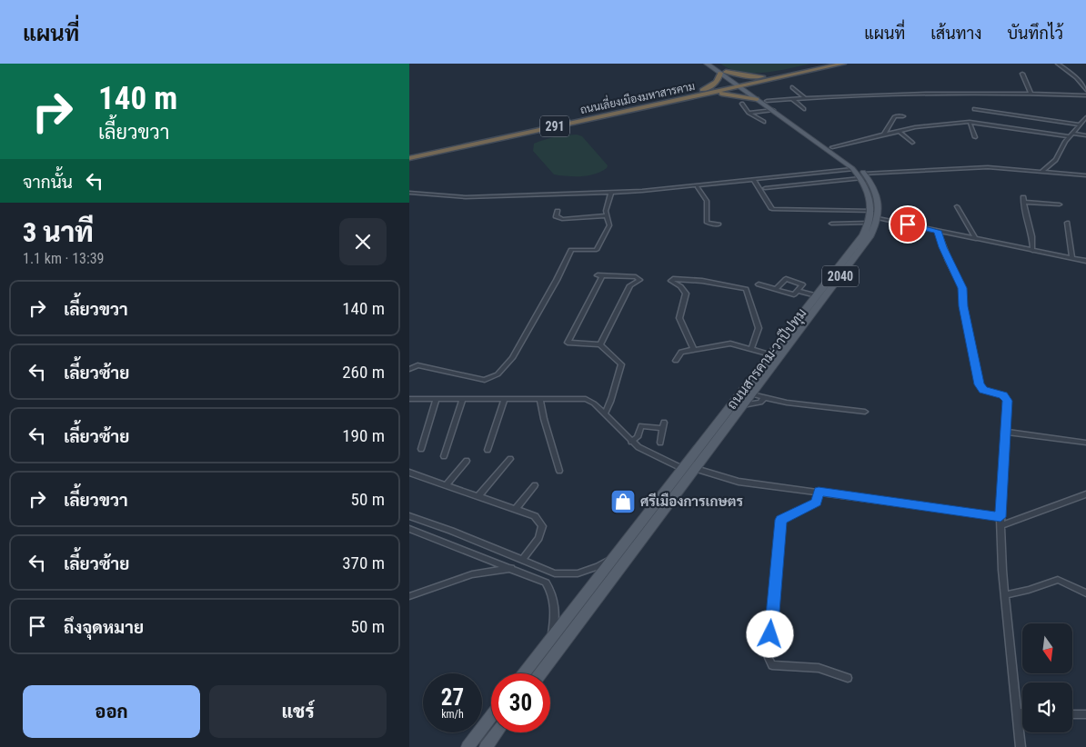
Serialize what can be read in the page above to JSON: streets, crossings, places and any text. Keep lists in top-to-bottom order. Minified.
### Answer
{"streets":{"highway":["ถนนเลี่ยงเมืองมหาสารคาม","291"],"main road":["2040","ถนนสารคาม-วาปีปทุม"]},"crossings":[["ถนนเลี่ยงเมืองมหาสารคาม","ถนนสารคาม-วาปีปทุม"]],"places":{"shop":["ศรีเมืองการเกษตร"]},"north":"bottom","page":{"header":"แผนที่","nav":["แผนที่","เส้นทาง","บันทึกไว้"],"turn":["140 m","เลี้ยวขวา"],"then":"จากนั้น","heading":["3 นาที","1.1 km · 13:39"],"list":[{"name":"เลี้ยวขวา","value":"140 m"},{"name":"เลี้ยวซ้าย","value":"260 m"},{"name":"เลี้ยวซ้าย","value":"190 m"},{"name":"เลี้ยวขวา","value":"50 m"},{"name":"เลี้ยวซ้าย","value":"370 m"},{"name":"ถึงจุดหมาย","value":"50 m"}],"speed":"27 km/h","limit":"30","buttons":["ออก","แชร์"]}}
